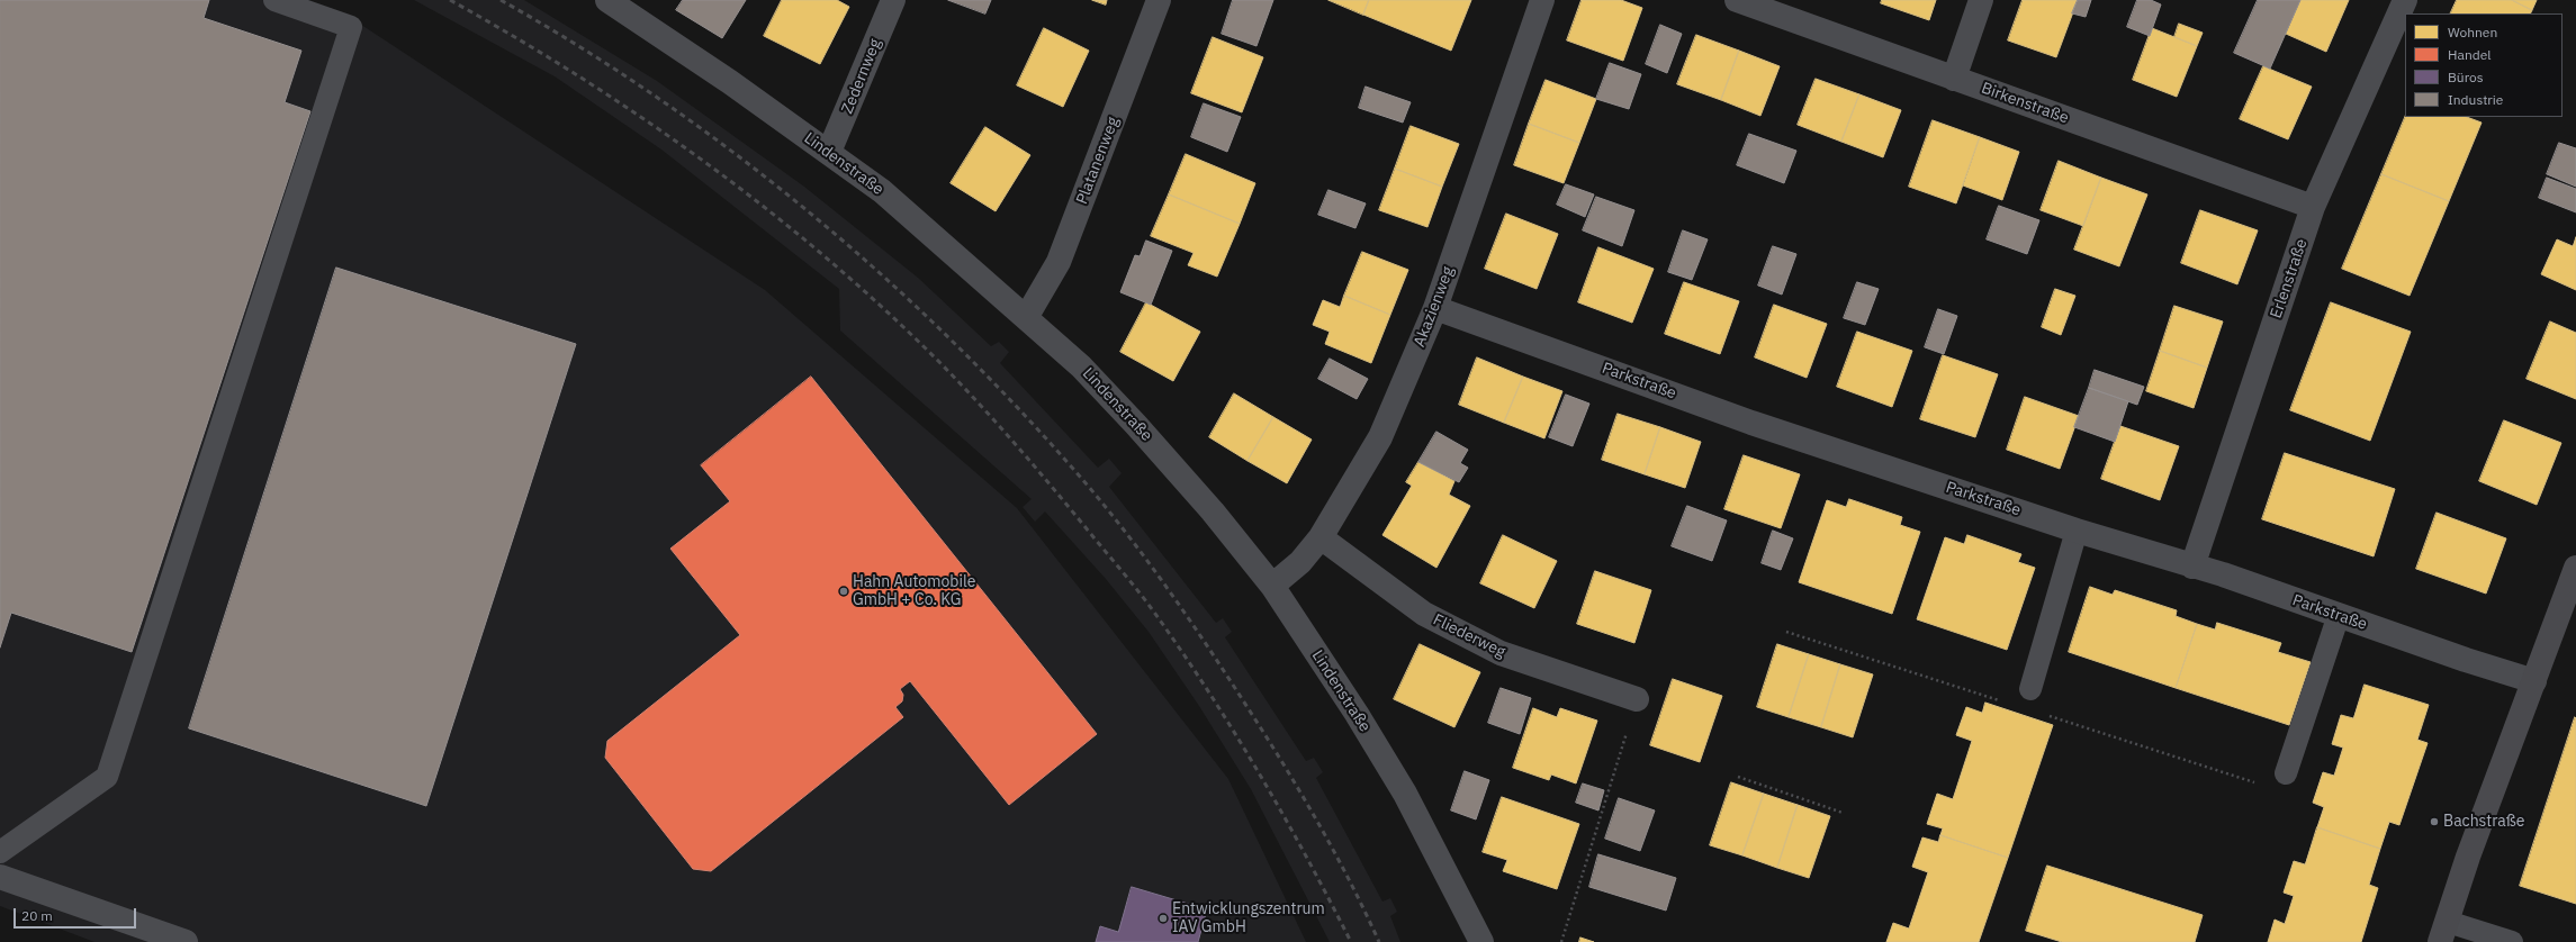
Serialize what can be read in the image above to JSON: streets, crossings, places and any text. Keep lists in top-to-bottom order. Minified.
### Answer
{"streets":{"street":["Zedernweg","Birkenstraße","Platanenweg","Lindenstraße","Erlenstraße","Akazienweg","Parkstraße","Fliederweg"]},"crossings":[["Zedernweg","Lindenstraße"],["Birkenstraße","Erlenstraße"],["Platanenweg","Lindenstraße"],["Lindenstraße","Akazienweg"],["Erlenstraße","Parkstraße"],["Akazienweg","Parkstraße"],["Akazienweg","Fliederweg"]],"places":["Hahn Automobile GmbH + Co. KG","Bachstraße","Entwicklungszentrum IAV GmbH"],"legend":["Wohnen","Handel","Büros","Industrie"],"scale_bar":"20 m"}
